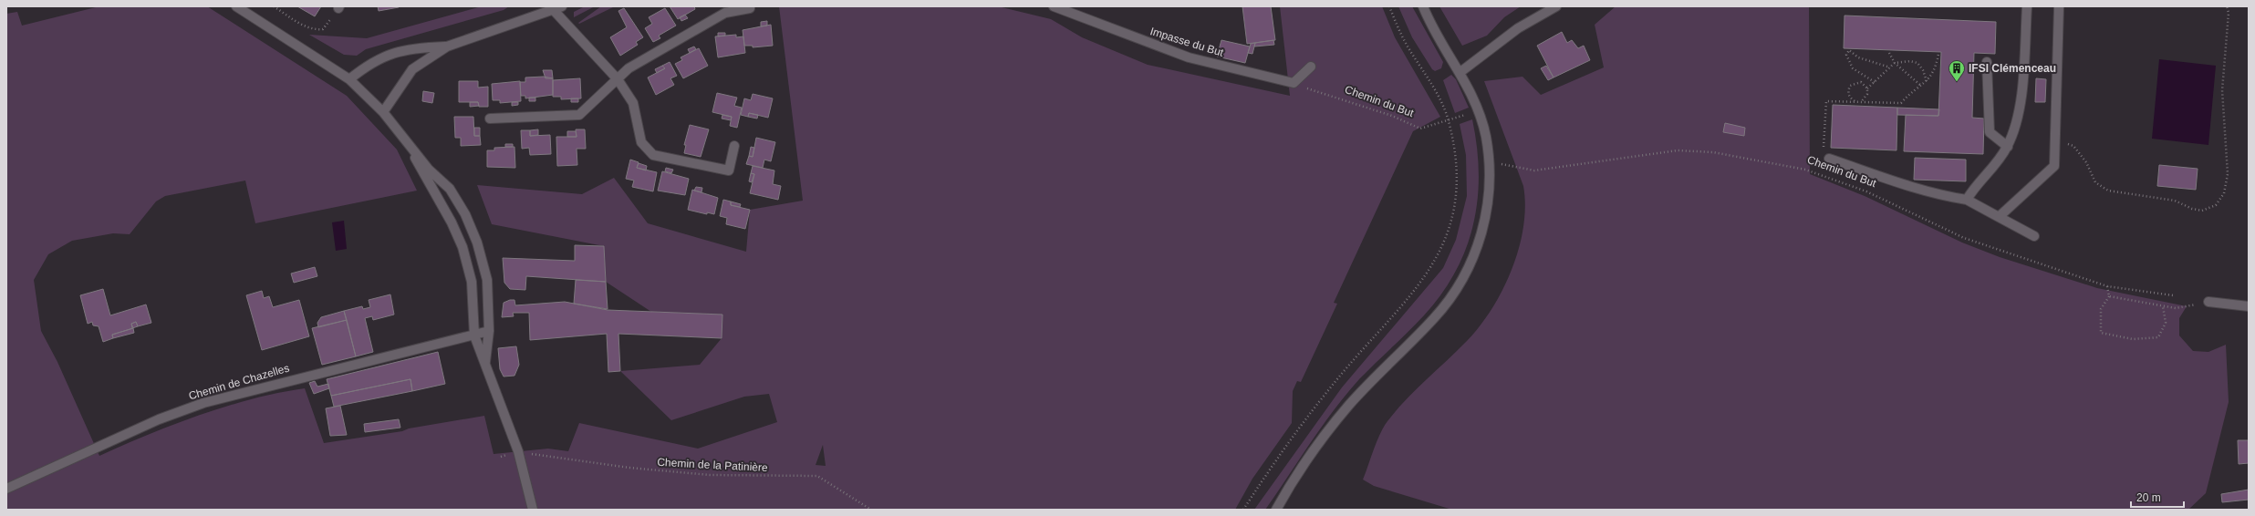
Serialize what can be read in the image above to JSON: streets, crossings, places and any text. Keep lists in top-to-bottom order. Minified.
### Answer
{"streets":{"street":["Impasse du But","Chemin de Chazelles"],"path":["Chemin du But","Chemin de la Patinière"]},"crossings":[["Impasse du But","Chemin du But"]],"places":{"building":["IFSI Clémenceau"]},"scale_bar":"20 m"}
